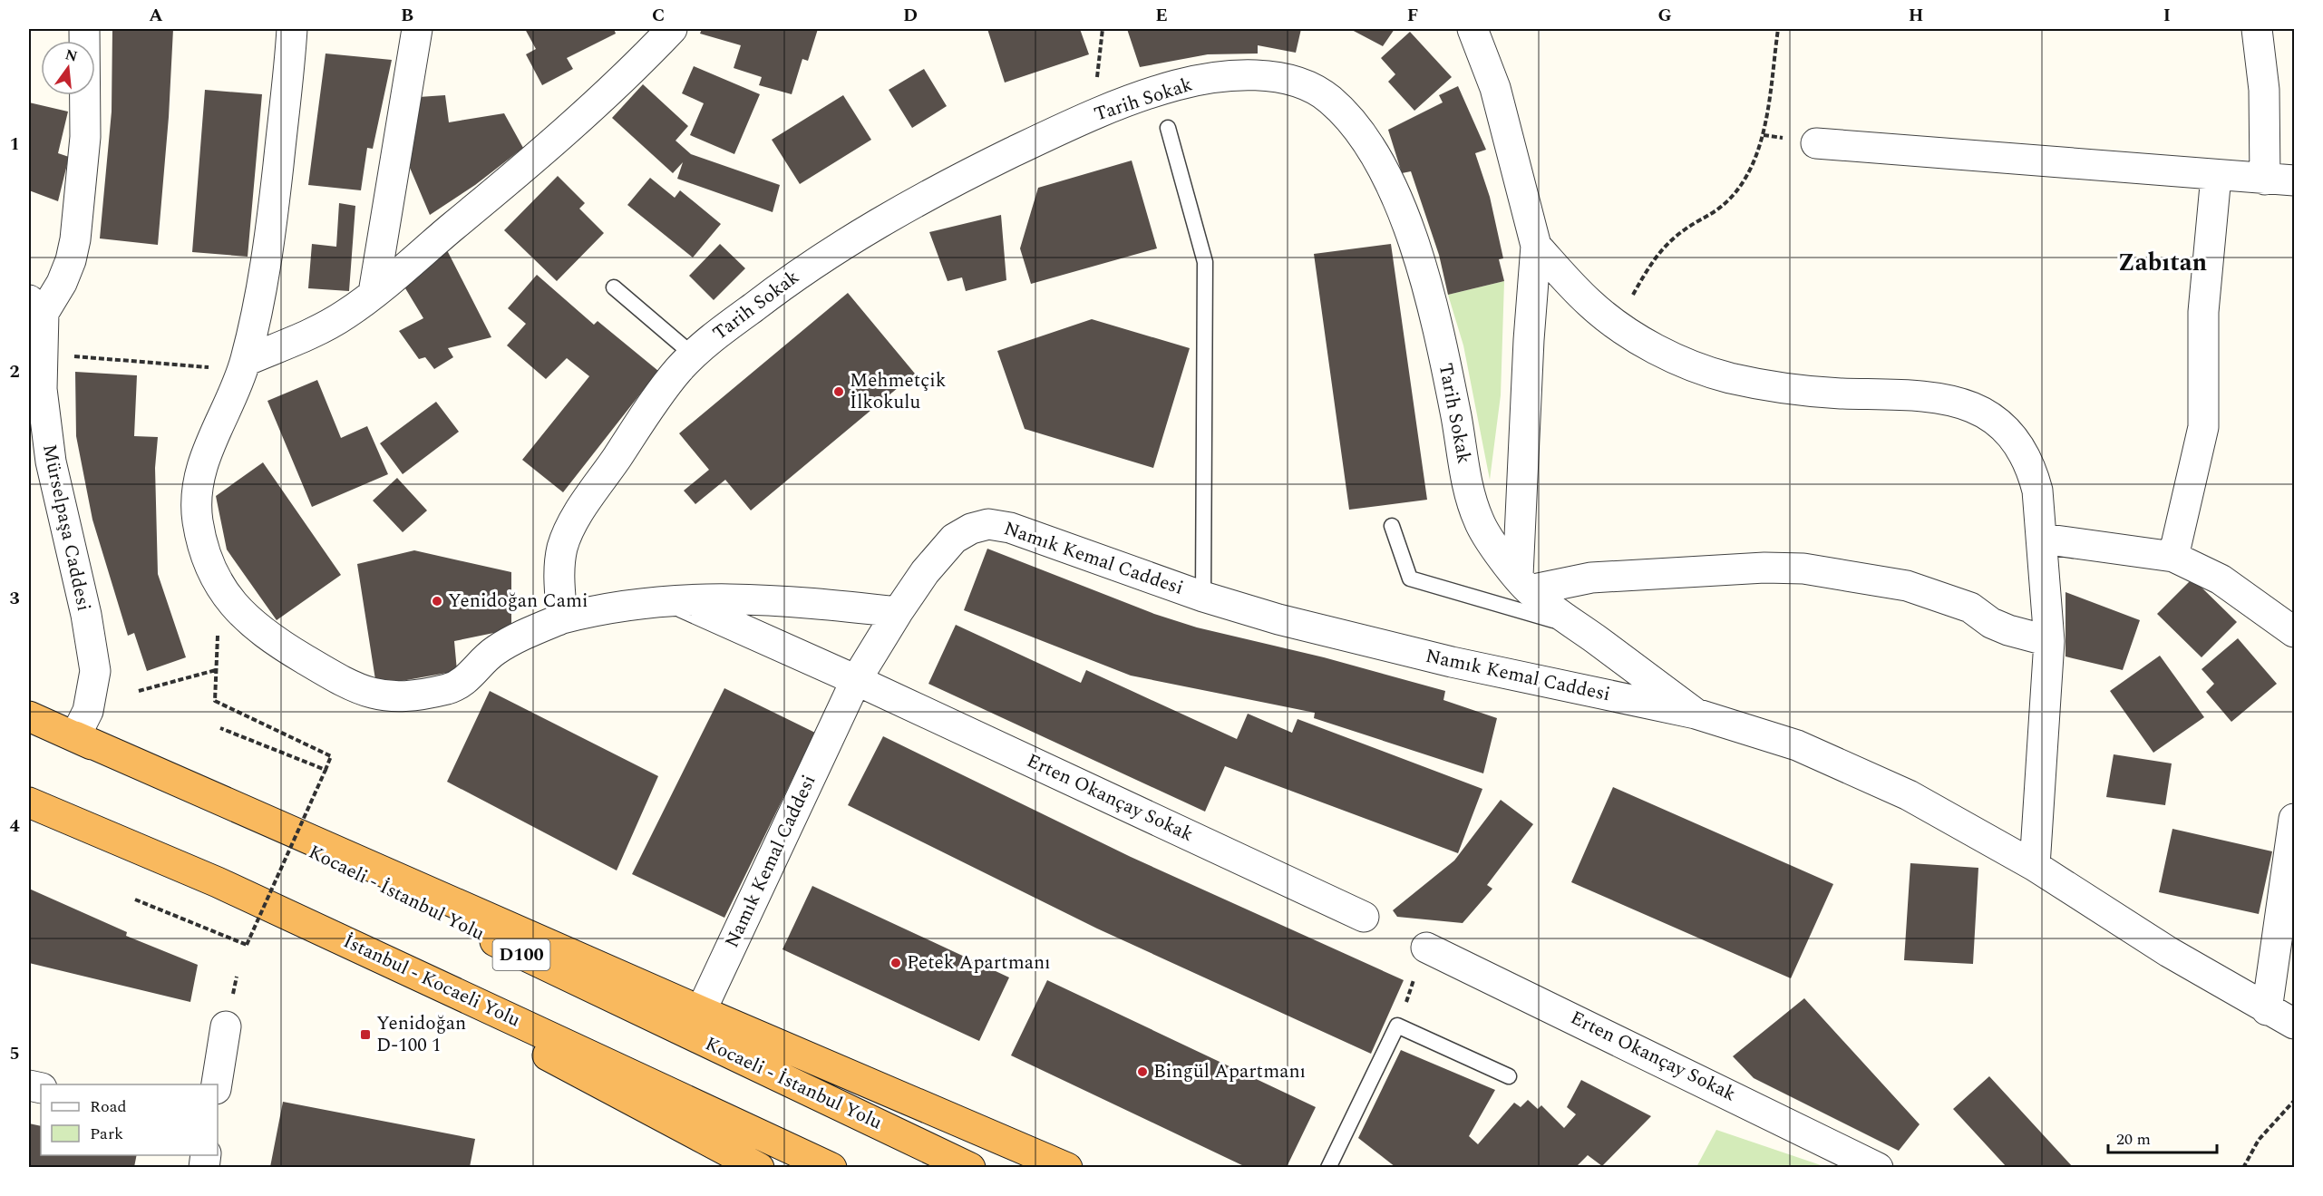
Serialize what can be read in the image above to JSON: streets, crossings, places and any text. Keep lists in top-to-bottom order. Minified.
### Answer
{"streets":{"highway":["Kocaeli - İstanbul Yolu","D100","İstanbul - Kocaeli Yolu"],"street":["Tarih Sokak","Mürselpaşa Caddesi","Namık Kemal Caddesi","Erten Okançay Sokak"]},"crossings":[["Tarih Sokak","Namık Kemal Caddesi"],["Mürselpaşa Caddesi","Kocaeli - İstanbul Yolu"],["Namık Kemal Caddesi","Erten Okançay Sokak"]],"districts":["Zabıtan"],"places":{"other":["Mehmetçik İlkokulu","Yenidoğan Cami","Petek Apartmanı","Bingül Apartmanı"],"transit":["Yenidoğan D-100 1"]},"legend":["Road","Park"],"scale_bar":"20 m","north":"top","grid":{"columns":["A","B","C","D","E","F","G","H","I"],"rows":["1","2","3","4","5"]}}
